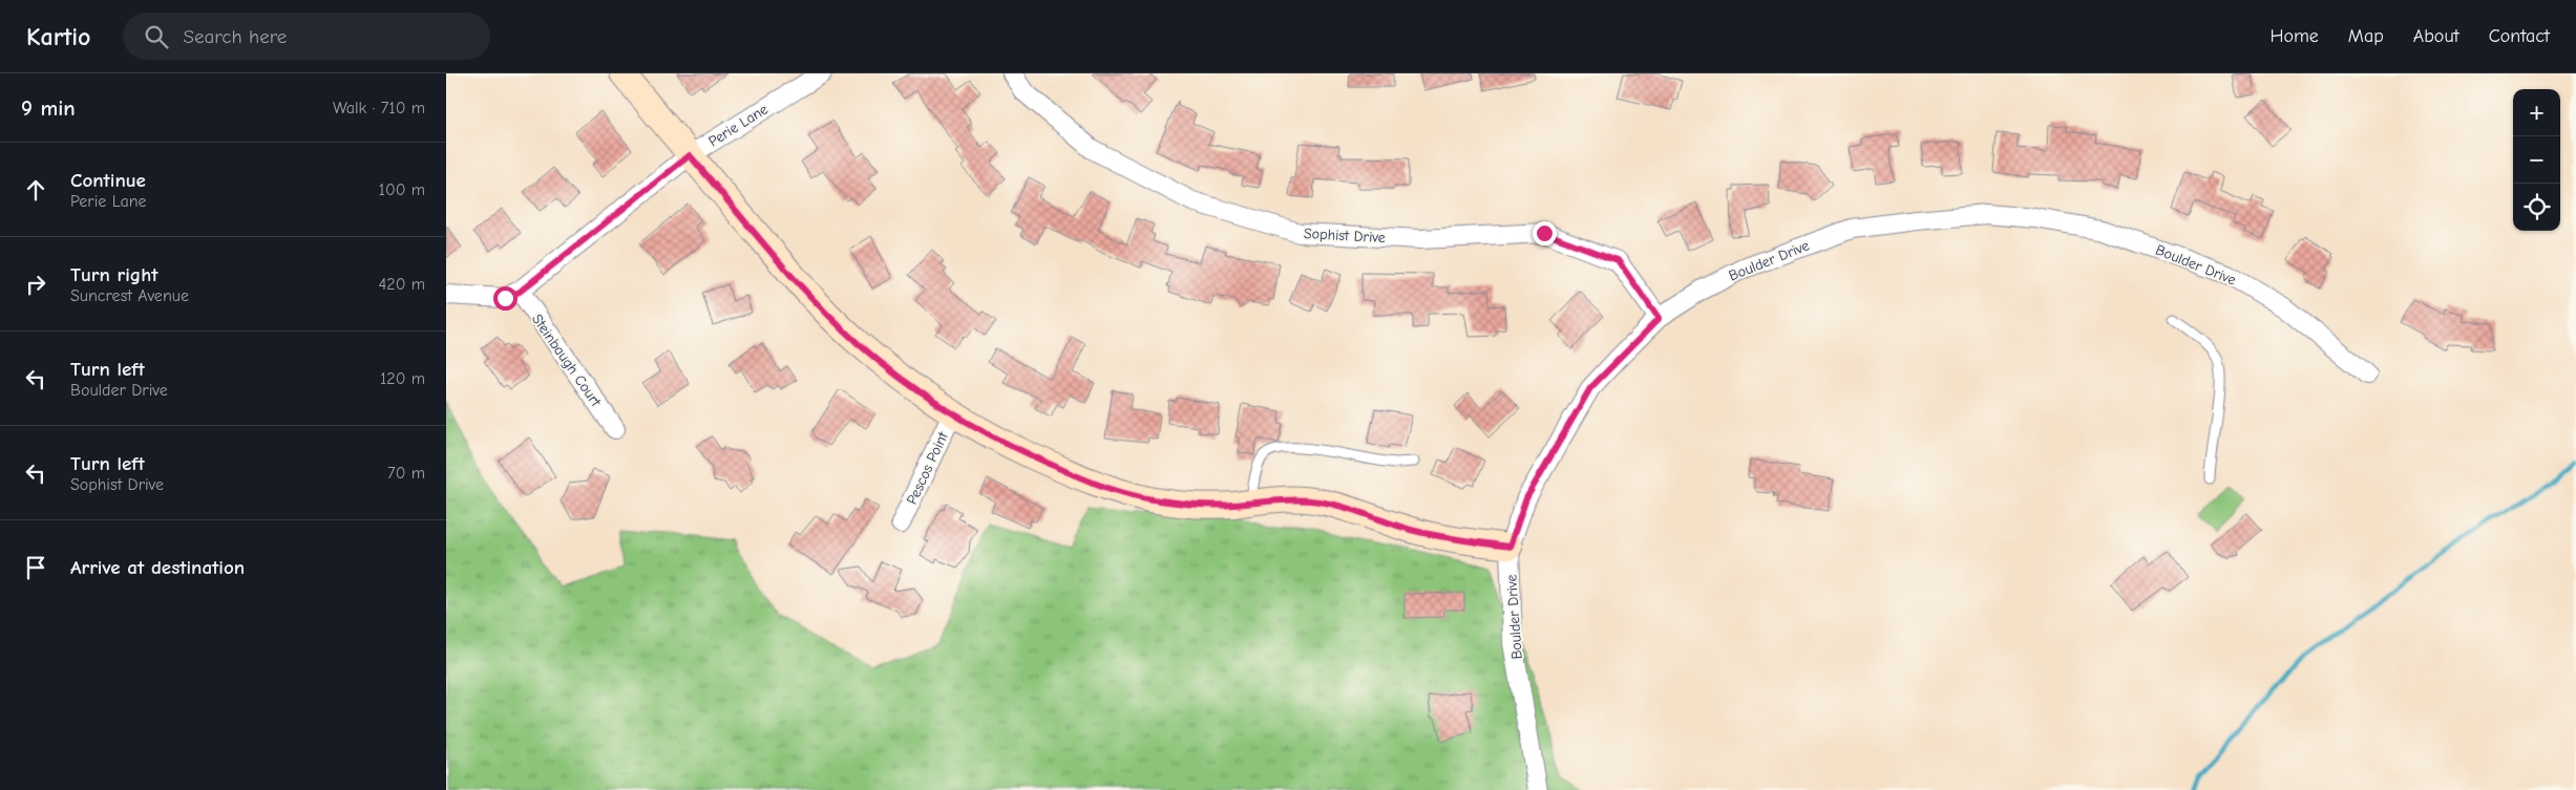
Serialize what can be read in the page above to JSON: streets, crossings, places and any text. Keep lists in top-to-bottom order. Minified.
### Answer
{"streets":{"street":["Perie Lane","Sophist Drive","Boulder Drive","Steinbaugh Court","Pescos Point"]},"crossings":[["Perie Lane","Steinbaugh Court"],["Sophist Drive","Boulder Drive"]],"page":{"header":"Kartio","search":"Search here","nav":["Home","Map","About","Contact"],"heading":["9 min","Walk · 710 m"],"map_buttons":["+","−"],"list":[["Continue","Perie Lane","100 m"],["Turn right","Suncrest Avenue","420 m"],["Turn left","Boulder Drive","120 m"],["Turn left","Sophist Drive","70 m"],"Arrive at destination"]}}
